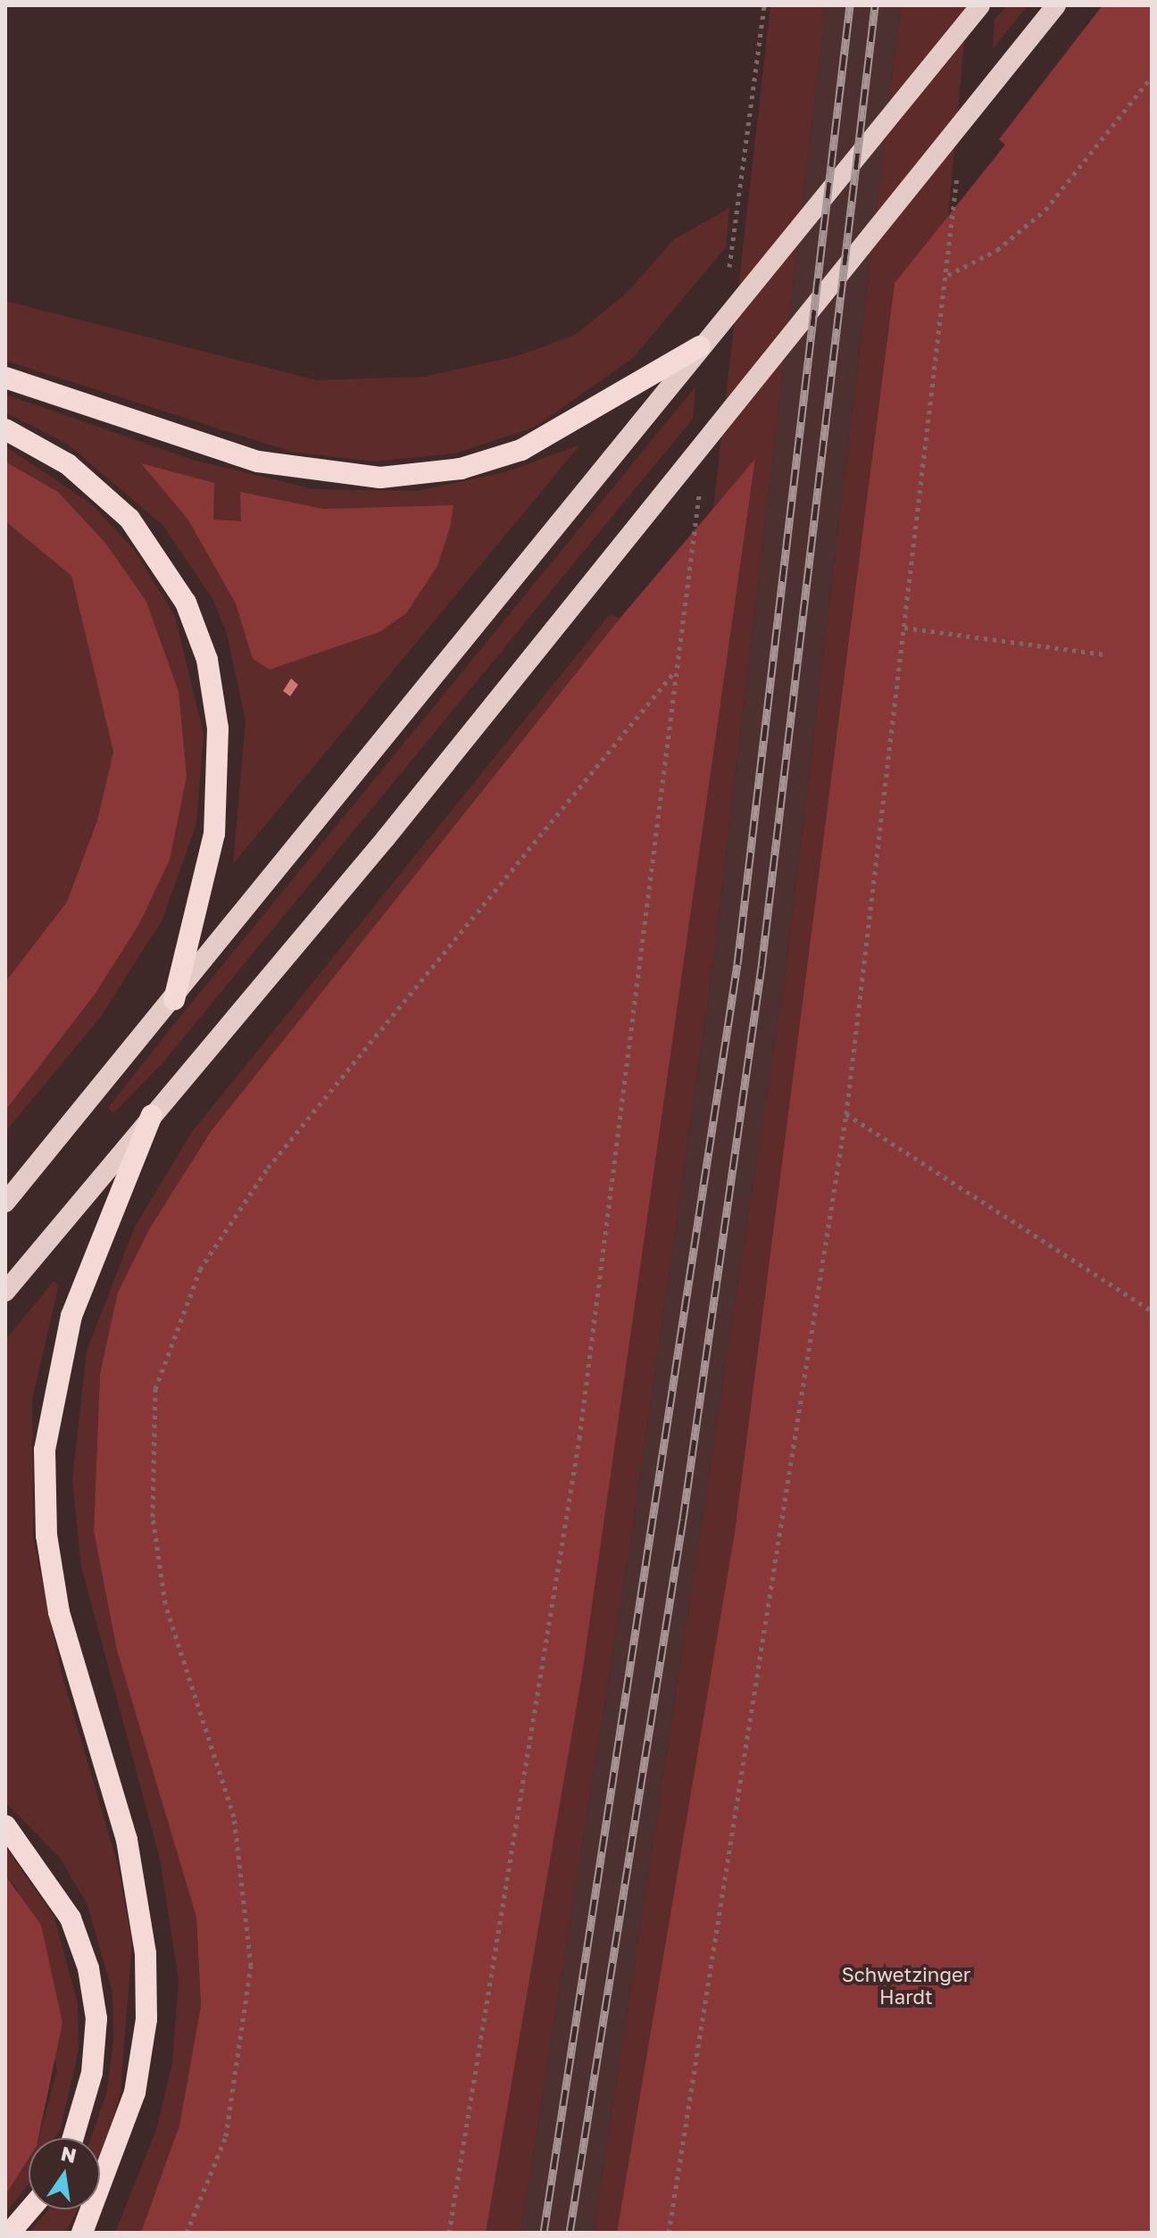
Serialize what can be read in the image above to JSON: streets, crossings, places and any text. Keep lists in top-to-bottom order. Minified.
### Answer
{"parks":["Schwetzinger Hardt"],"north":"top"}
